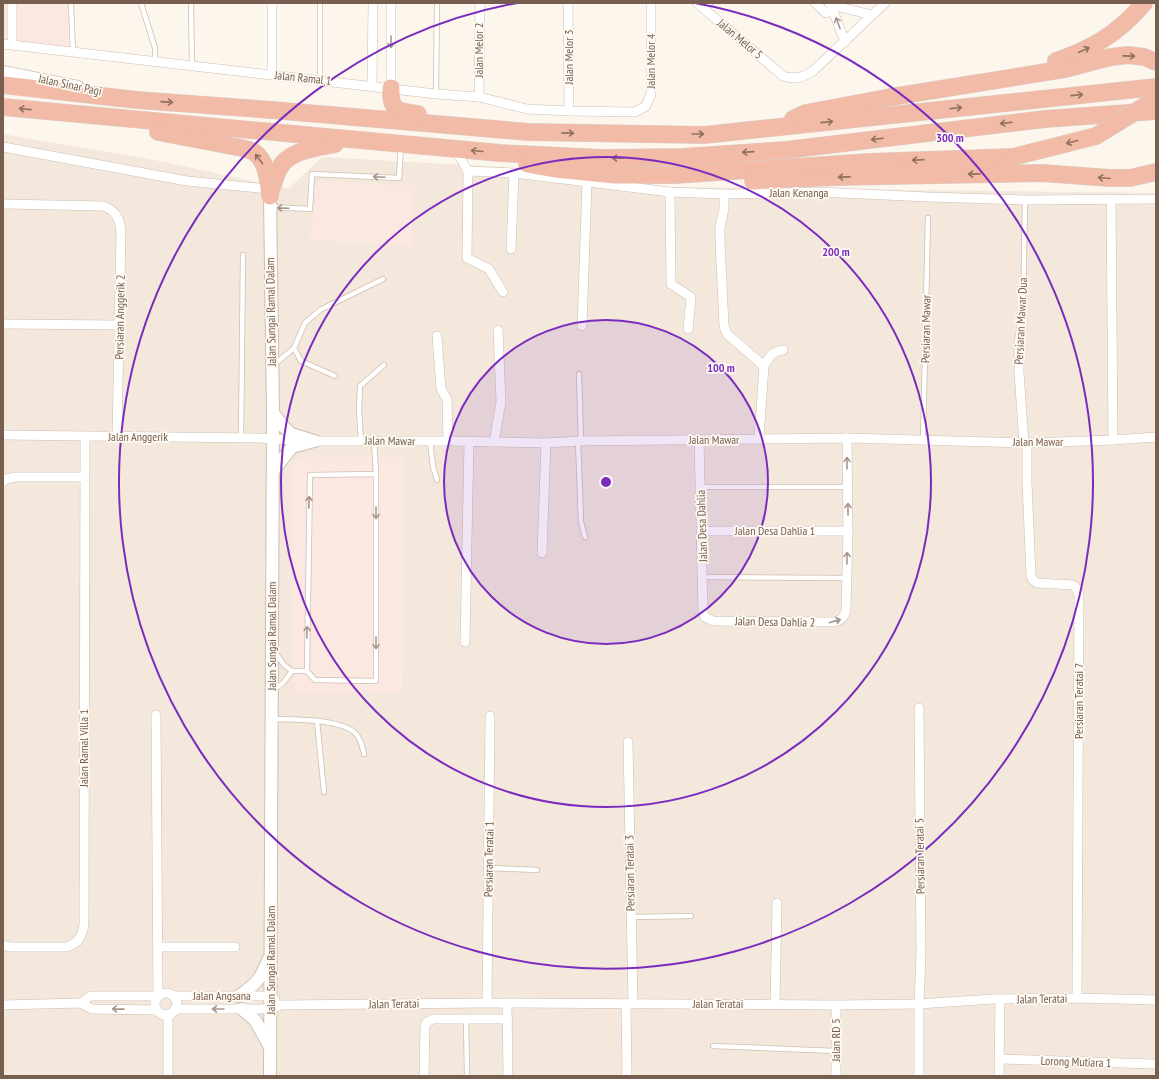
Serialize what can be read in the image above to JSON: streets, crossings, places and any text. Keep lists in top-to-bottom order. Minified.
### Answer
{"streets":{"street":["Jalan Melor 5","Jalan Melor 2","Jalan Melor 3","Jalan Melor 4","Jalan Ramal 1","Jalan Sinar Pagi","Jalan Kenanga","Jalan Sungai Ramal Dalam","Persiaran Anggerik 2","Persiaran Mawar Dua","Jalan Anggerik","Jalan Mawar","Jalan Desa Dahlia","Jalan Desa Dahlia 1","Jalan Desa Dahlia 2","Persiaran Teratai 7","Jalan Ramal Villa 1","Persiaran Teratai 5","Persiaran Teratai 1","Persiaran Teratai 3","Jalan Angsana","Jalan Teratai","Jalan RD 5","Lorong Mutiara 1"],"lane":["Persiaran Mawar"]},"crossings":[["Jalan Melor 2","Jalan Ramal 1"],["Jalan Melor 3","Jalan Ramal 1"],["Jalan Melor 4","Jalan Ramal 1"],["Jalan Kenanga","Persiaran Mawar Dua"],["Jalan Sungai Ramal Dalam","Jalan Anggerik"],["Jalan Sungai Ramal Dalam","Jalan Mawar"],["Jalan Sungai Ramal Dalam","Jalan Angsana"],["Jalan Sungai Ramal Dalam","Jalan Teratai"],["Persiaran Anggerik 2","Jalan Anggerik"],["Persiaran Mawar Dua","Jalan Mawar"],["Persiaran Mawar Dua","Persiaran Teratai 7"],["Persiaran Mawar","Jalan Mawar"],["Jalan Anggerik","Jalan Mawar"],["Jalan Anggerik","Jalan Ramal Villa 1"],["Jalan Mawar","Jalan Desa Dahlia"],["Jalan Mawar","Persiaran Teratai 7"],["Jalan Desa Dahlia","Jalan Desa Dahlia 1"],["Jalan Desa Dahlia","Jalan Desa Dahlia 2"],["Persiaran Teratai 7","Jalan Teratai"],["Persiaran Teratai 5","Jalan Teratai"],["Persiaran Teratai 1","Jalan Teratai"],["Persiaran Teratai 3","Jalan Teratai"],["Jalan Angsana","Jalan Teratai"],["Jalan Teratai","Jalan RD 5"]],"rings":["300 m","200 m","100 m"]}
